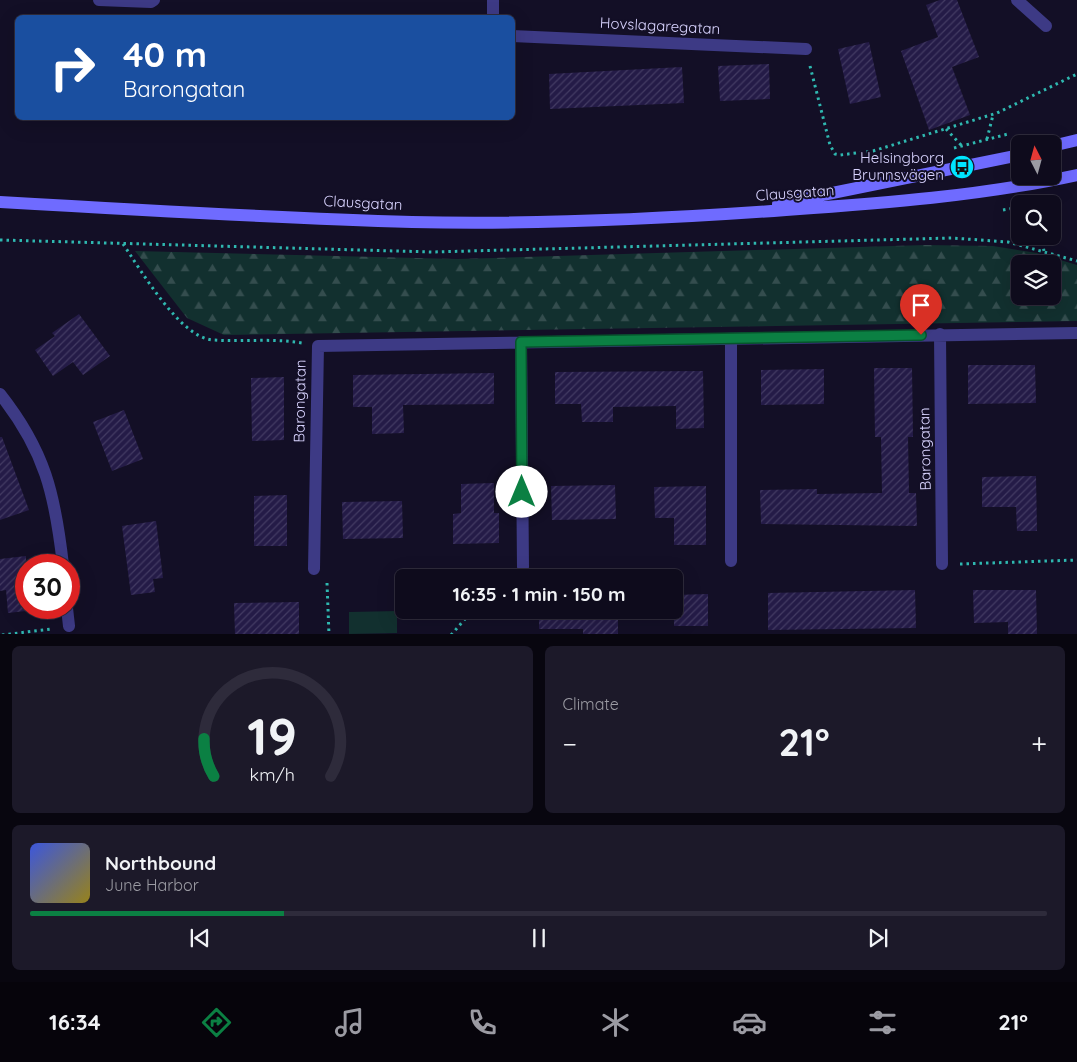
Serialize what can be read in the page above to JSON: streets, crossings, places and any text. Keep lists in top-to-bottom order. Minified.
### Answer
{"streets":{"main road":["Clausgatan"],"street":["Hovslagaregatan","Barongatan"]},"places":{"bus stop":["Helsingborg Brunnsvägen"]},"north":"top","page":{"turn":["40 m","Barongatan"],"limit":"30","trip":"16:35 · 1 min · 150 m","tile":"Climate","heat":["−","21°","+"],"song":["Northbound","June Harbor"],"tabs":["16:34","21°"],"gauge":["19","km/h"]}}
